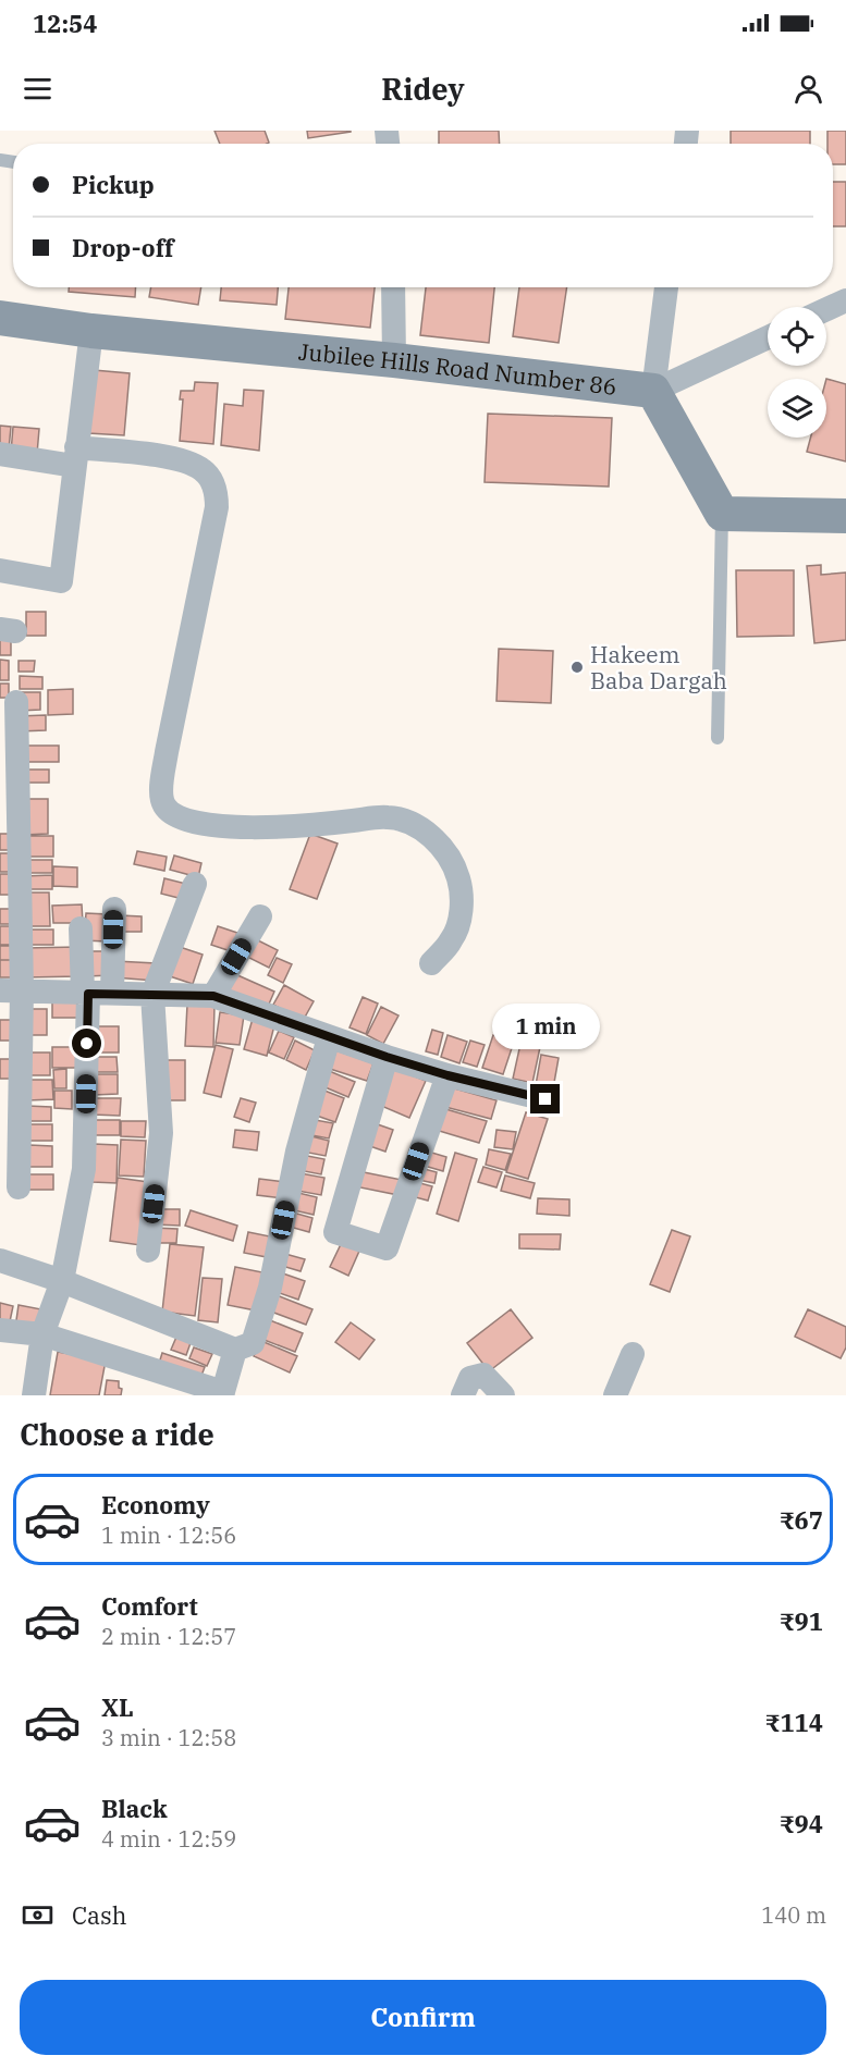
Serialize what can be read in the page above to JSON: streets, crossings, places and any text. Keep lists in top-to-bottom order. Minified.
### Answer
{"streets":{"street":["Jubilee Hills Road Number 86"]},"places":["Hakeem Baba Dargah"],"page":{"status":"12:54","header":"Ridey","banner":["Pickup","Drop-off"],"bubble":"1 min","heading":"Choose a ride","list":[{"name":"Economy","note":"1 min · 12:56","value":"₹67"},{"name":"Comfort","note":"2 min · 12:57","value":"₹91"},{"name":"XL","note":"3 min · 12:58","value":"₹114"},{"name":"Black","note":"4 min · 12:59","value":"₹94"}],"pay":["Cash","140 m"],"buttons":"Confirm"}}
